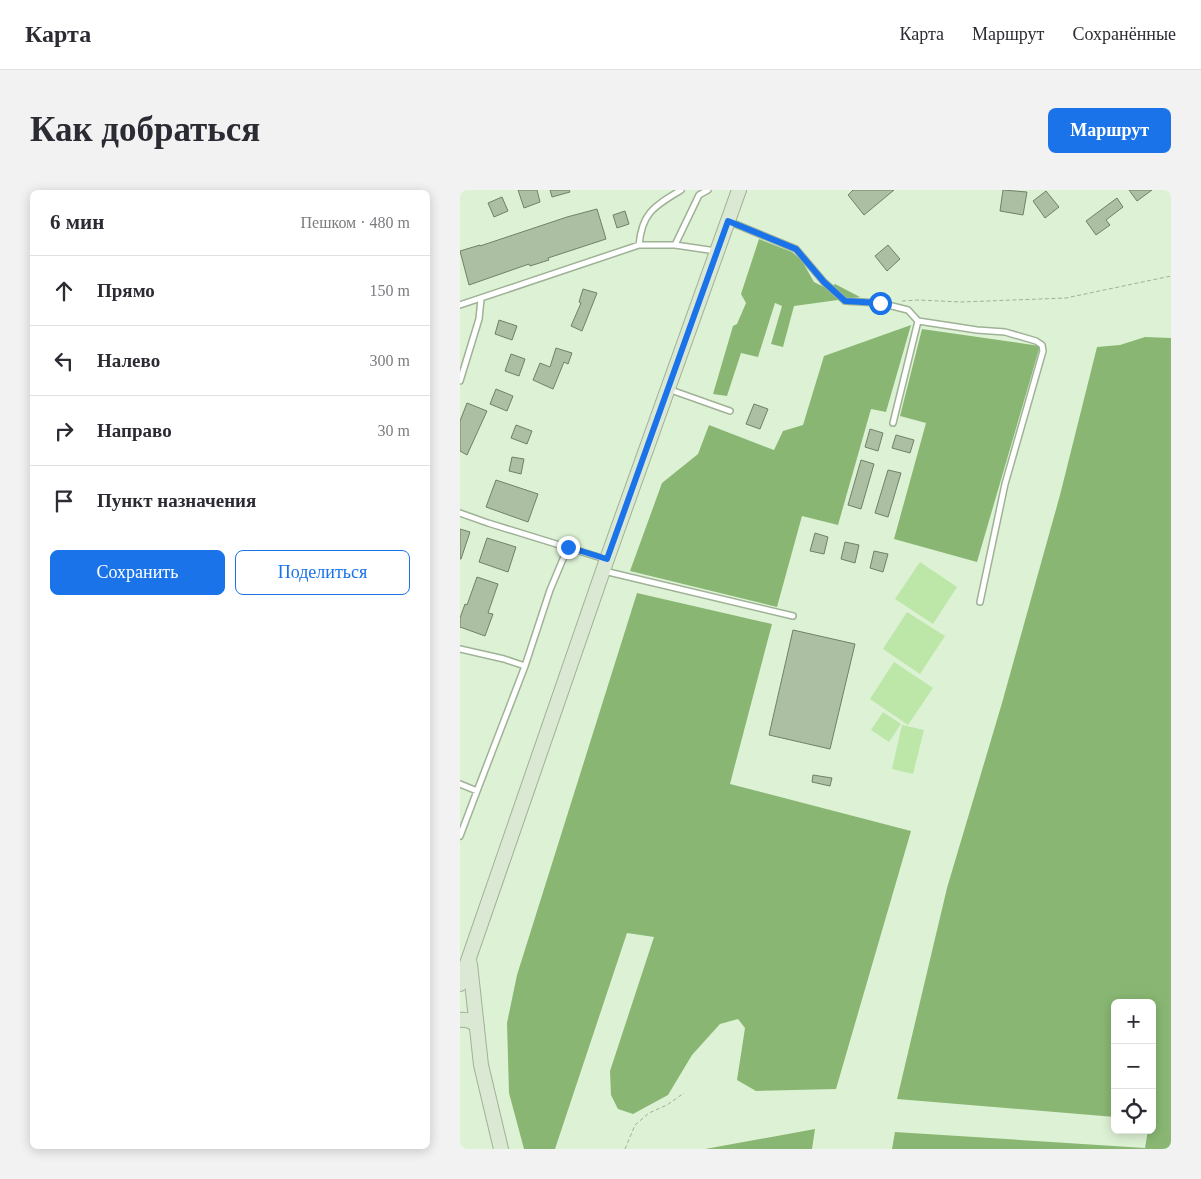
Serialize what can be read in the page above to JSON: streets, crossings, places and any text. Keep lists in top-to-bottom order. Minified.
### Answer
{"page":{"header":"Карта","nav":["Карта","Маршрут","Сохранённые"],"buttons":["Маршрут",["Сохранить","Поделиться"]],"title":"Как добраться","heading":["6 мин","Пешком · 480 m"],"list":[["Прямо","150 m"],["Налево","300 m"],["Направо","30 m"],"Пункт назначения"],"map_buttons":["+","−"]}}
